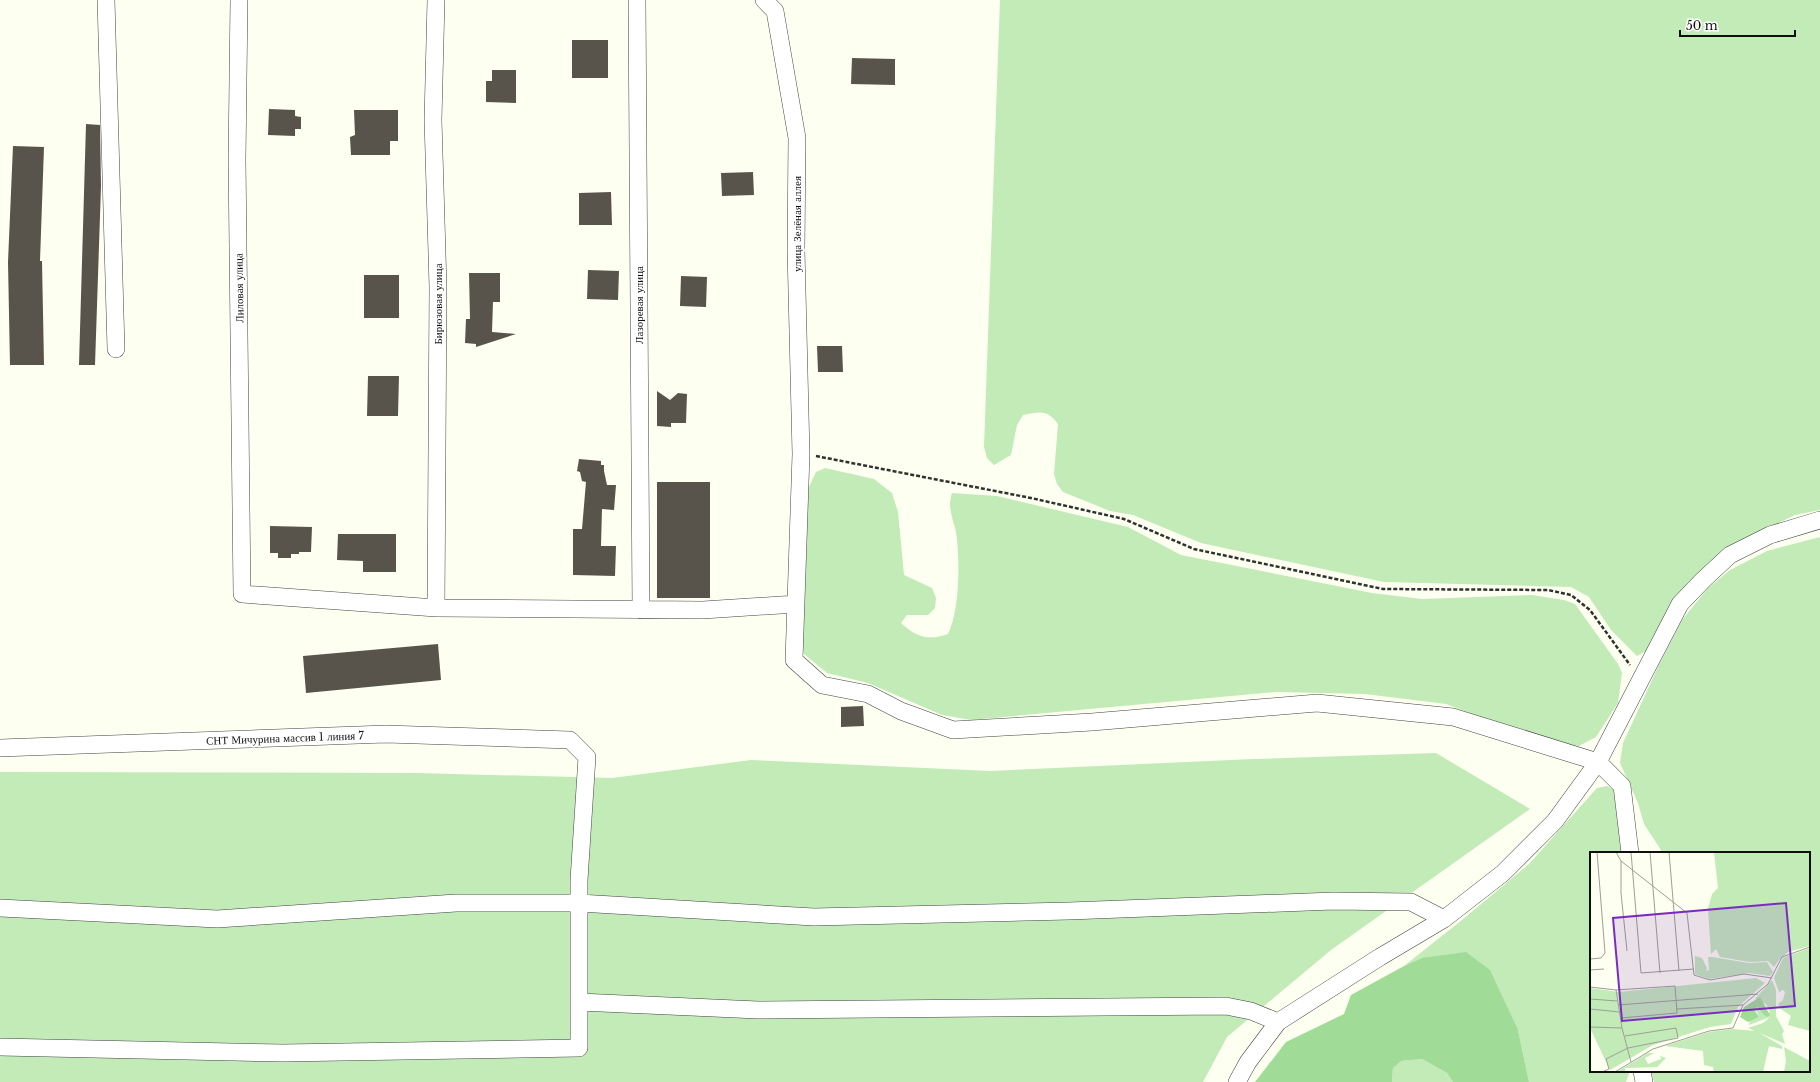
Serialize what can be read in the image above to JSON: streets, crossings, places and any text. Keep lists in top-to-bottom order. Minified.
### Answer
{"streets":{"street":["улица Зелёная аллея","Лиловая улица","Бирюзовая улица","Лазоревая улица","СНТ Мичурина массив 1 линия 7"]},"crossings":[["Лиловая улица","Бирюзовая улица"]],"scale_bar":"50 m"}
